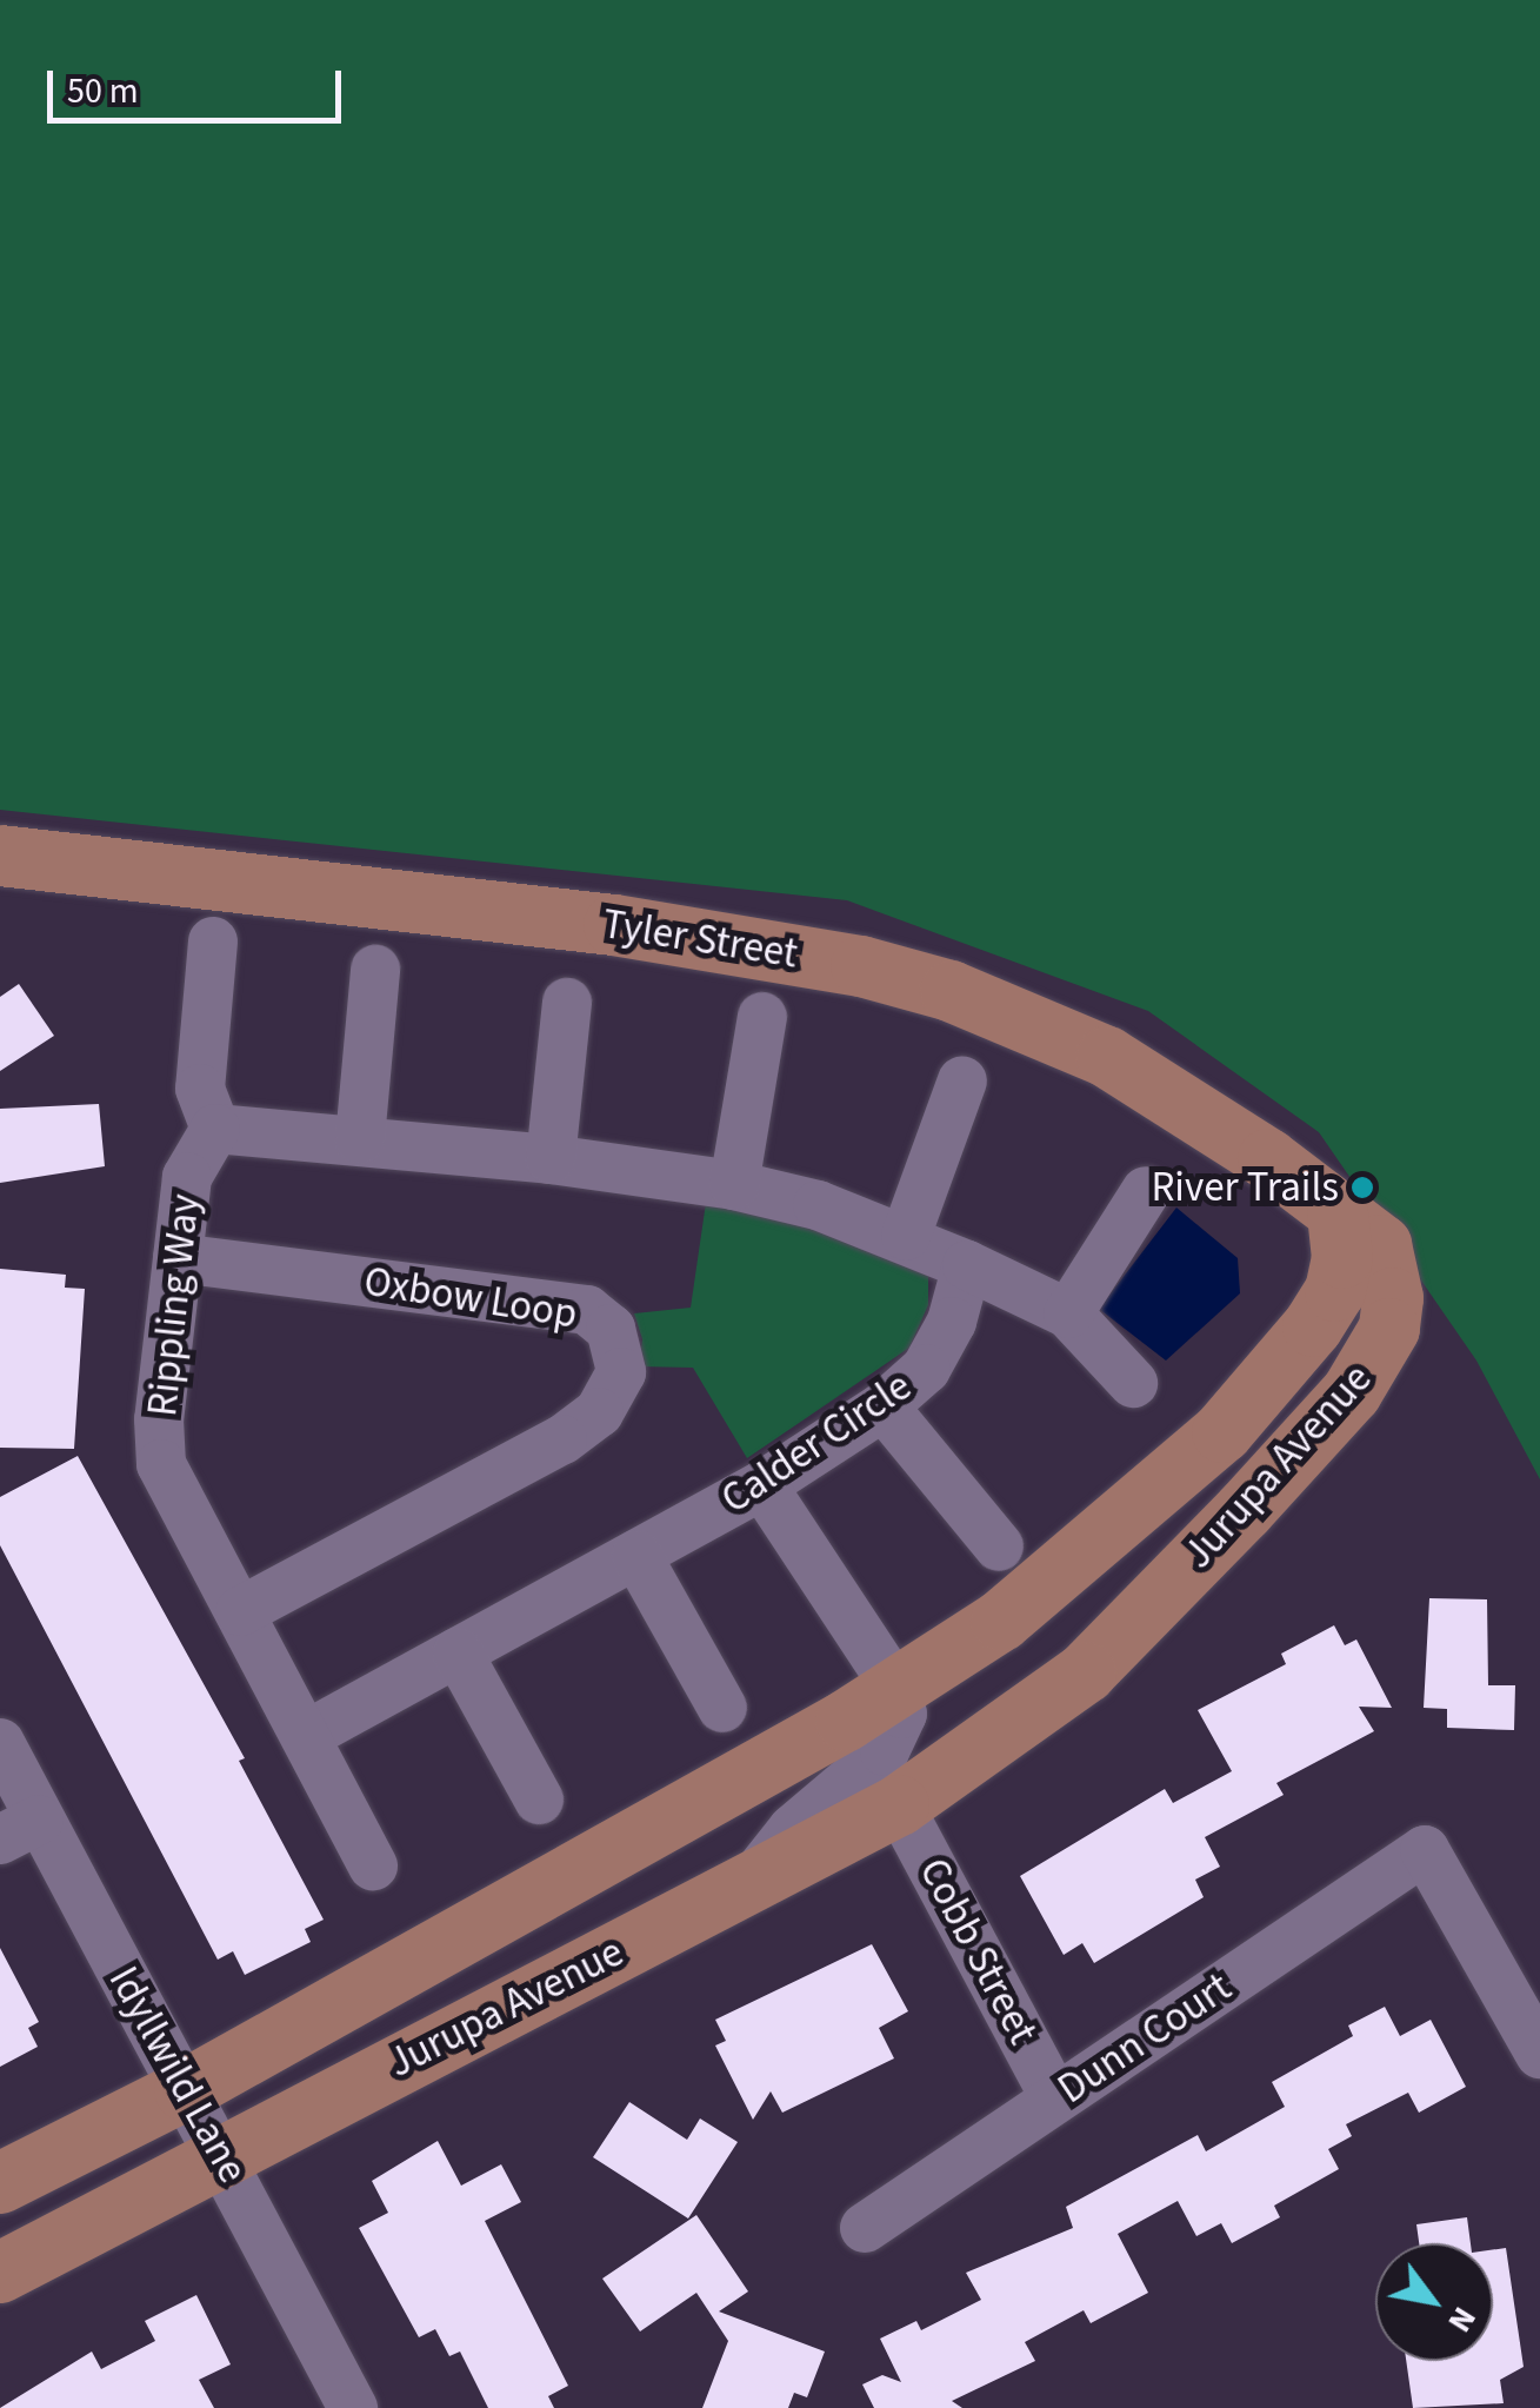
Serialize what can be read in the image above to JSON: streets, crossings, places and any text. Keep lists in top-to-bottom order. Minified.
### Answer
{"streets":{"main road":["Tyler Street","Jurupa Avenue"],"street":["Oxbow Loop","Rippling Way","Calder Circle","Cobb Street","Dunn Court","Idyllwild Lane"]},"crossings":[["Tyler Street","Jurupa Avenue"],["Oxbow Loop","Rippling Way"],["Rippling Way","Calder Circle"],["Jurupa Avenue","Cobb Street"],["Jurupa Avenue","Idyllwild Lane"],["Cobb Street","Dunn Court"]],"places":["River Trails"],"scale_bar":"50 m","north":"bottom right"}
